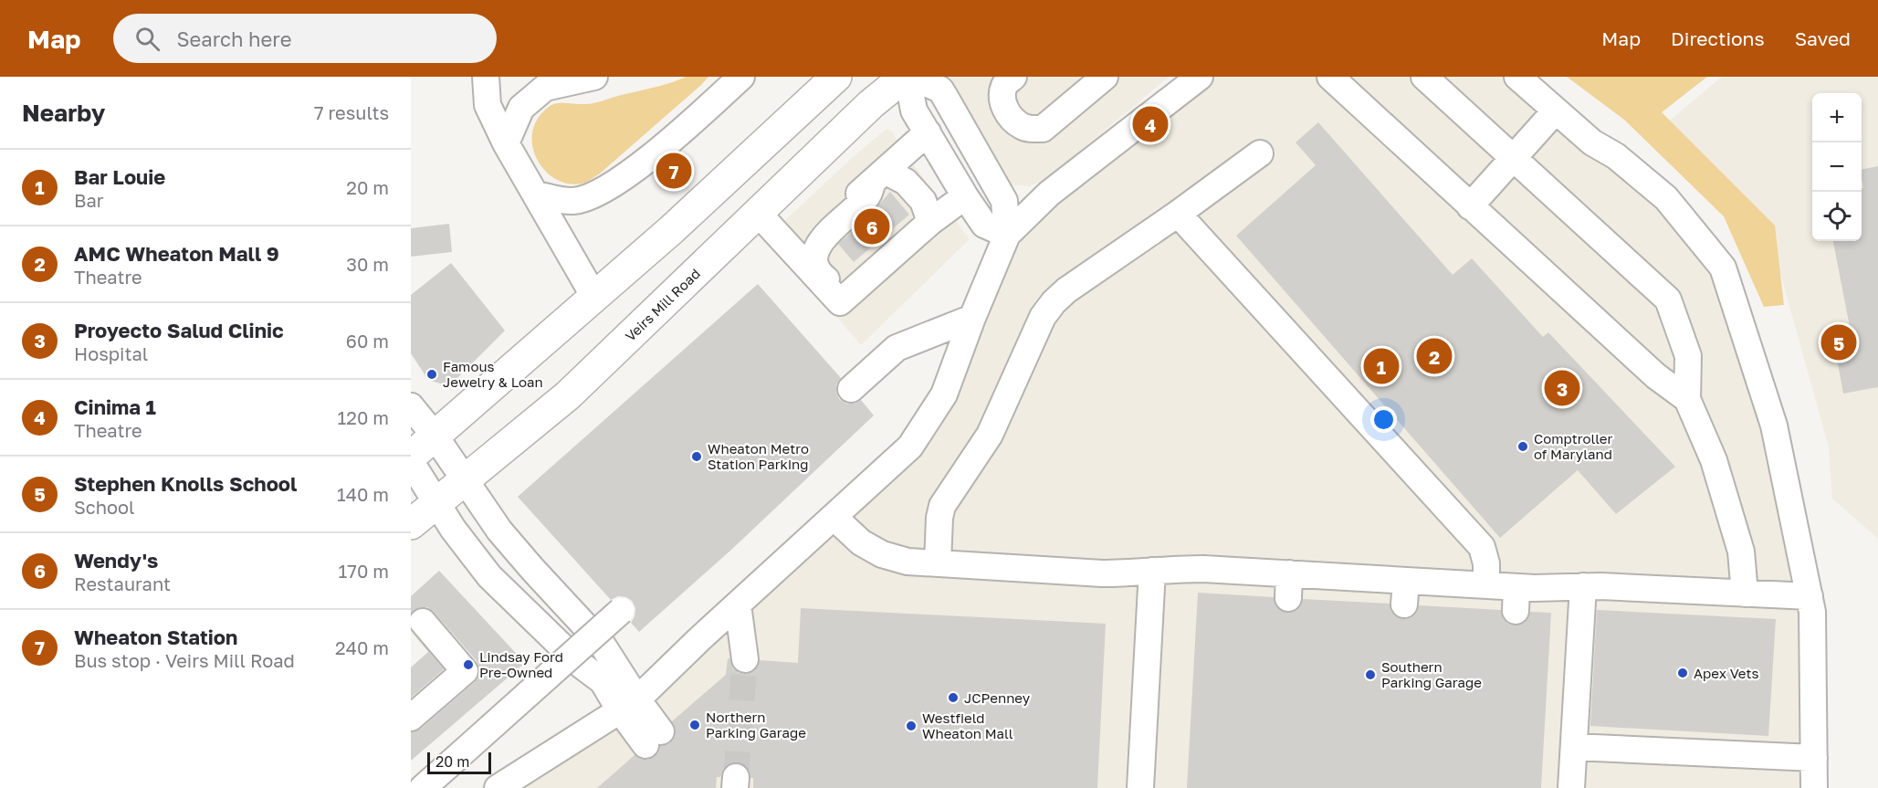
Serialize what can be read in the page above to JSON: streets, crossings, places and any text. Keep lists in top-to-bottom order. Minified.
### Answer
{"streets":{"main road":["Veirs Mill Road"]},"places":["Famous Jewelry & Loan","Comptroller of Maryland","Wheaton Metro Station Parking","Lindsay Ford Pre-Owned","Apex Vets","Southern Parking Garage","JCPenney","Northern Parking Garage","Westfield Wheaton Mall"],"scale_bar":"20 m","page":{"header":"Map","search":"Search here","nav":["Map","Directions","Saved"],"heading":["Nearby","7 results"],"map_buttons":["+","−"],"pins":["4","7","6","5","2","1","3"],"list":[{"mark":"1","name":"Bar Louie","note":"Bar","value":"20 m"},{"mark":"2","name":"AMC Wheaton Mall 9","note":"Theatre","value":"30 m"},{"mark":"3","name":"Proyecto Salud Clinic","note":"Hospital","value":"60 m"},{"mark":"4","name":"Cinima 1","note":"Theatre","value":"120 m"},{"mark":"5","name":"Stephen Knolls School","note":"School","value":"140 m"},{"mark":"6","name":"Wendy's","note":"Restaurant","value":"170 m"},{"mark":"7","name":"Wheaton Station","note":"Bus stop · Veirs Mill Road","value":"240 m"}],"scale":"20 m"}}
